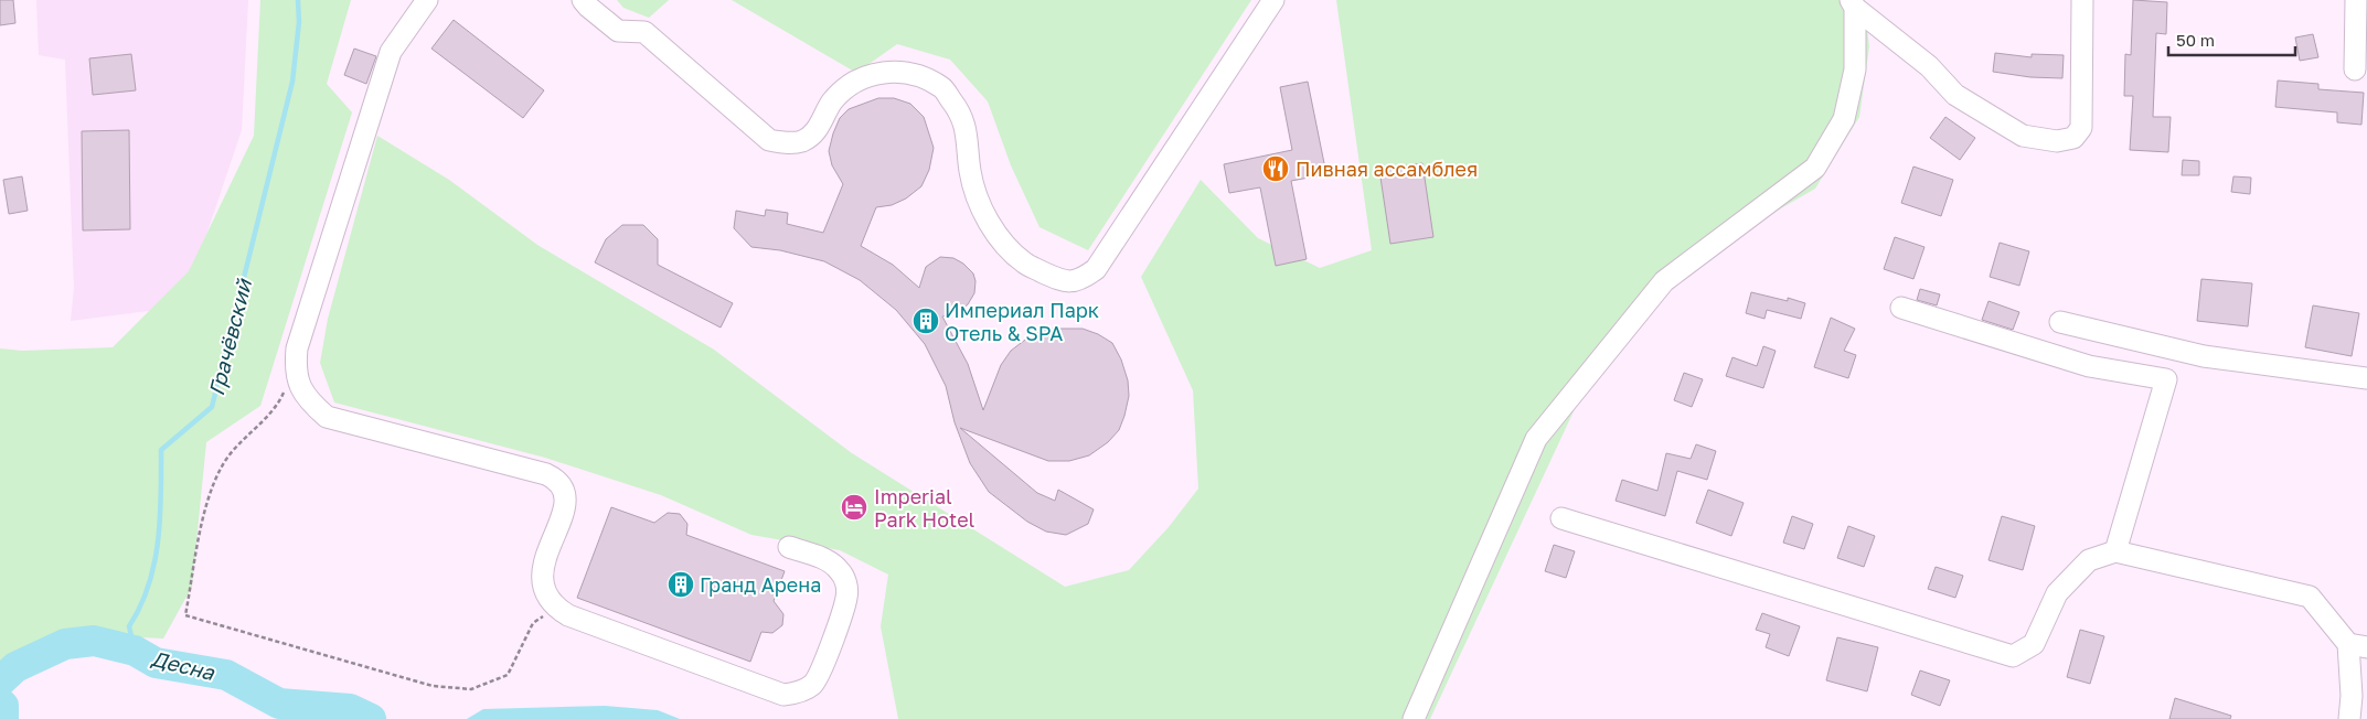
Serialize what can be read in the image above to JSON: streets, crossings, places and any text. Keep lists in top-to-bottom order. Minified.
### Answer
{"water":["Грачёвский","Десна"],"places":{"restaurant":["Пивная ассамблея"],"building":["Империал Парк Отель & SPA","Гранд Арена"],"hotel":["Imperial Park Hotel"]},"scale_bar":"50 m"}
